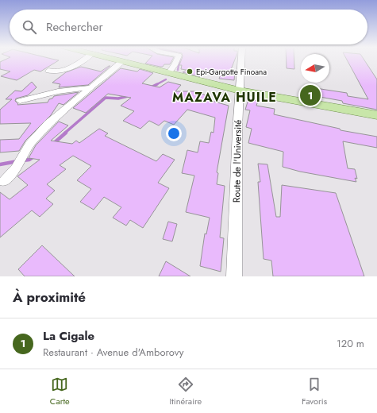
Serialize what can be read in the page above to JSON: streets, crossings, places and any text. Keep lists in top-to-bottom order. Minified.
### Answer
{"streets":{"street":["Route de l'Université"]},"districts":["MAZAVA HUILE"],"places":["Epi-Gargotte Finoana"],"north":"left","page":{"search":"Rechercher","pins":"1","heading":"À proximité","list":[{"mark":"1","name":"La Cigale","note":"Restaurant · Avenue d'Amborovy","value":"120 m"}],"nav":["Carte","Itinéraire","Favoris"]}}
